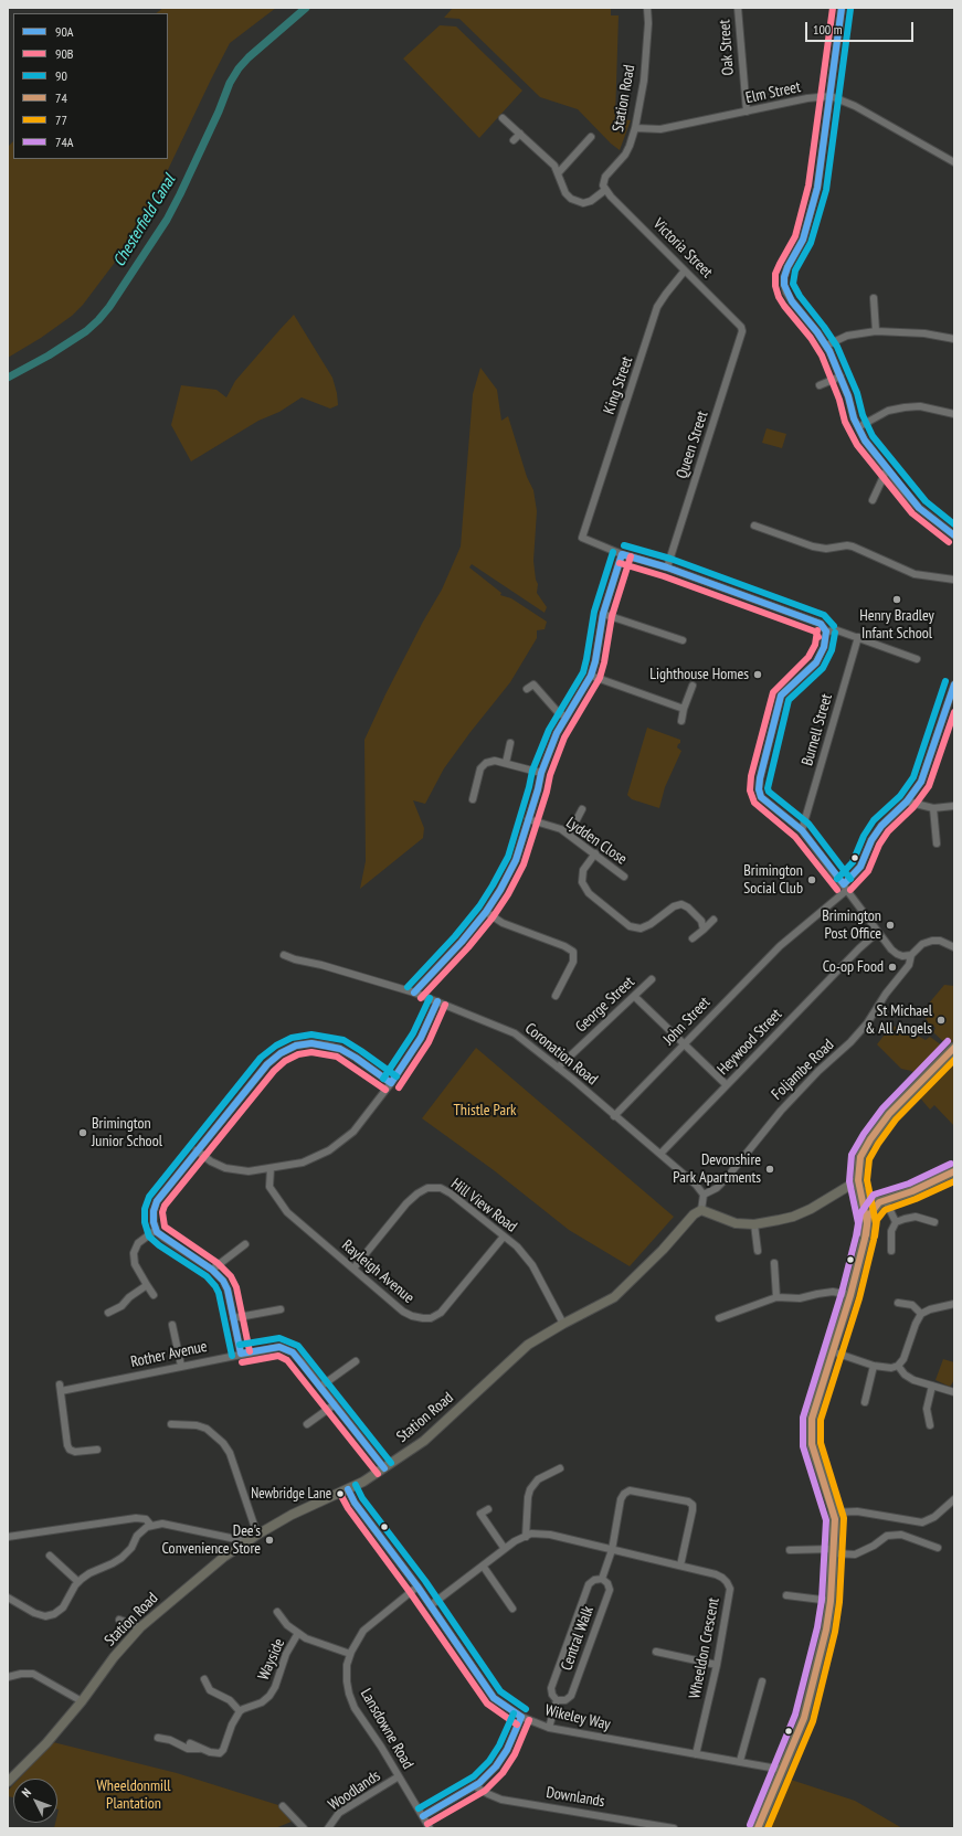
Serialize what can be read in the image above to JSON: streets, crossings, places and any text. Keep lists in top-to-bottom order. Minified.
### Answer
{"streets":{"main road":["Station Road"],"street":["Oak Street","Elm Street","Victoria Street","King Street","Queen Street","Burnell Street","Lydden Close","George Street","John Street","Heywood Street","Coronation Road","Foljambe Road","Hill View Road","Rayleigh Avenue","Rother Avenue","Central Walk","Wheeldon Crescent","Wayside","Wikeley Way","Lansdowne Road","Woodlands","Downlands"]},"crossings":[["Oak Street","Elm Street"],["Elm Street","Station Road"],["Station Road","Victoria Street"],["Station Road","Hill View Road"],["Station Road","Rother Avenue"],["Station Road","Wikeley Way"],["Victoria Street","King Street"],["Victoria Street","Queen Street"],["George Street","Coronation Road"],["John Street","Coronation Road"],["Heywood Street","Coronation Road"],["Coronation Road","Foljambe Road"],["Hill View Road","Rayleigh Avenue"],["Central Walk","Wikeley Way"],["Wheeldon Crescent","Wikeley Way"],["Wayside","Lansdowne Road"],["Wikeley Way","Lansdowne Road"],["Lansdowne Road","Woodlands"]],"water":["Chesterfield Canal"],"parks":["Thistle Park","Wheeldonmill Plantation"],"places":["Henry Bradley Infant School","Lighthouse Homes","Brimington Social Club","Brimington Post Office","Co-op Food","St Michael & All Angels","Brimington Junior School","Devonshire Park Apartments","Newbridge Lane","Dee's Convenience Store"],"lines":["transit line 90A","transit line 90B","transit line 90","transit line 74A","transit line 74","transit line 77"],"legend":["90A","90B","90","74","77","74A"],"scale_bar":"100 m","north":"top left"}
